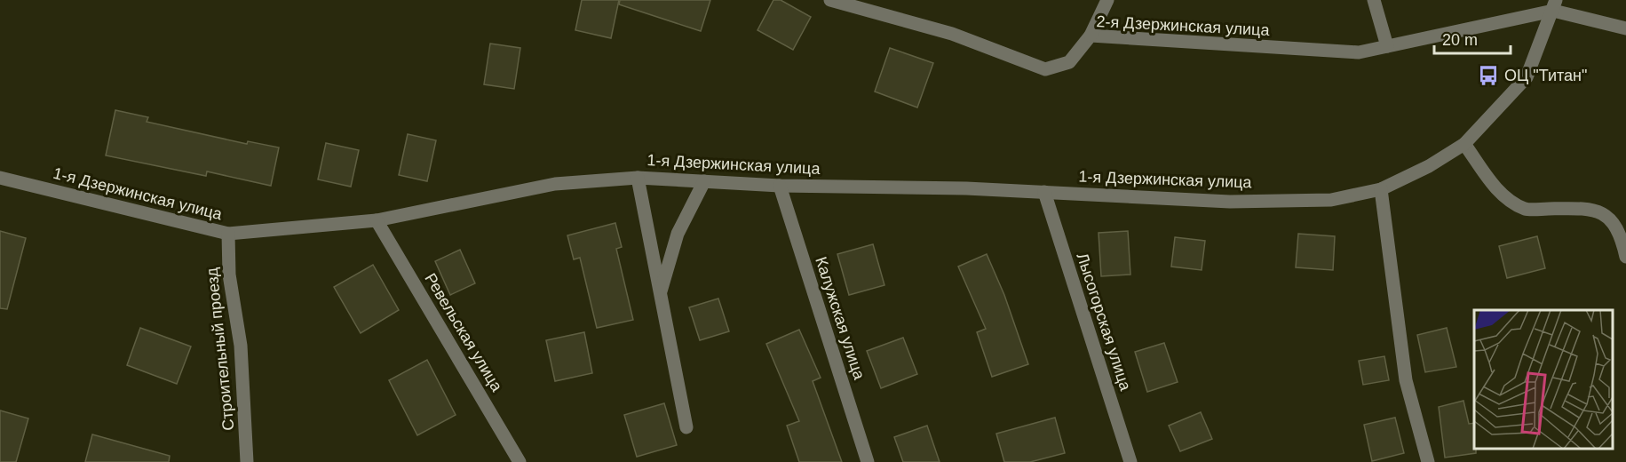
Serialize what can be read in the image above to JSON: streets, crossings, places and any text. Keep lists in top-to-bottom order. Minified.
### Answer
{"streets":{"street":["2-я Дзержинская улица","1-я Дзержинская улица","Калужская улица","Лысогорская улица","Ревельская улица","Строительный проезд"]},"crossings":[["2-я Дзержинская улица","1-я Дзержинская улица"],["1-я Дзержинская улица","Калужская улица"],["1-я Дзержинская улица","Лысогорская улица"],["1-я Дзержинская улица","Ревельская улица"],["1-я Дзержинская улица","Строительный проезд"]],"places":{"bus stop":["ОЦ \"Титан\""]},"scale_bar":"20 m"}
